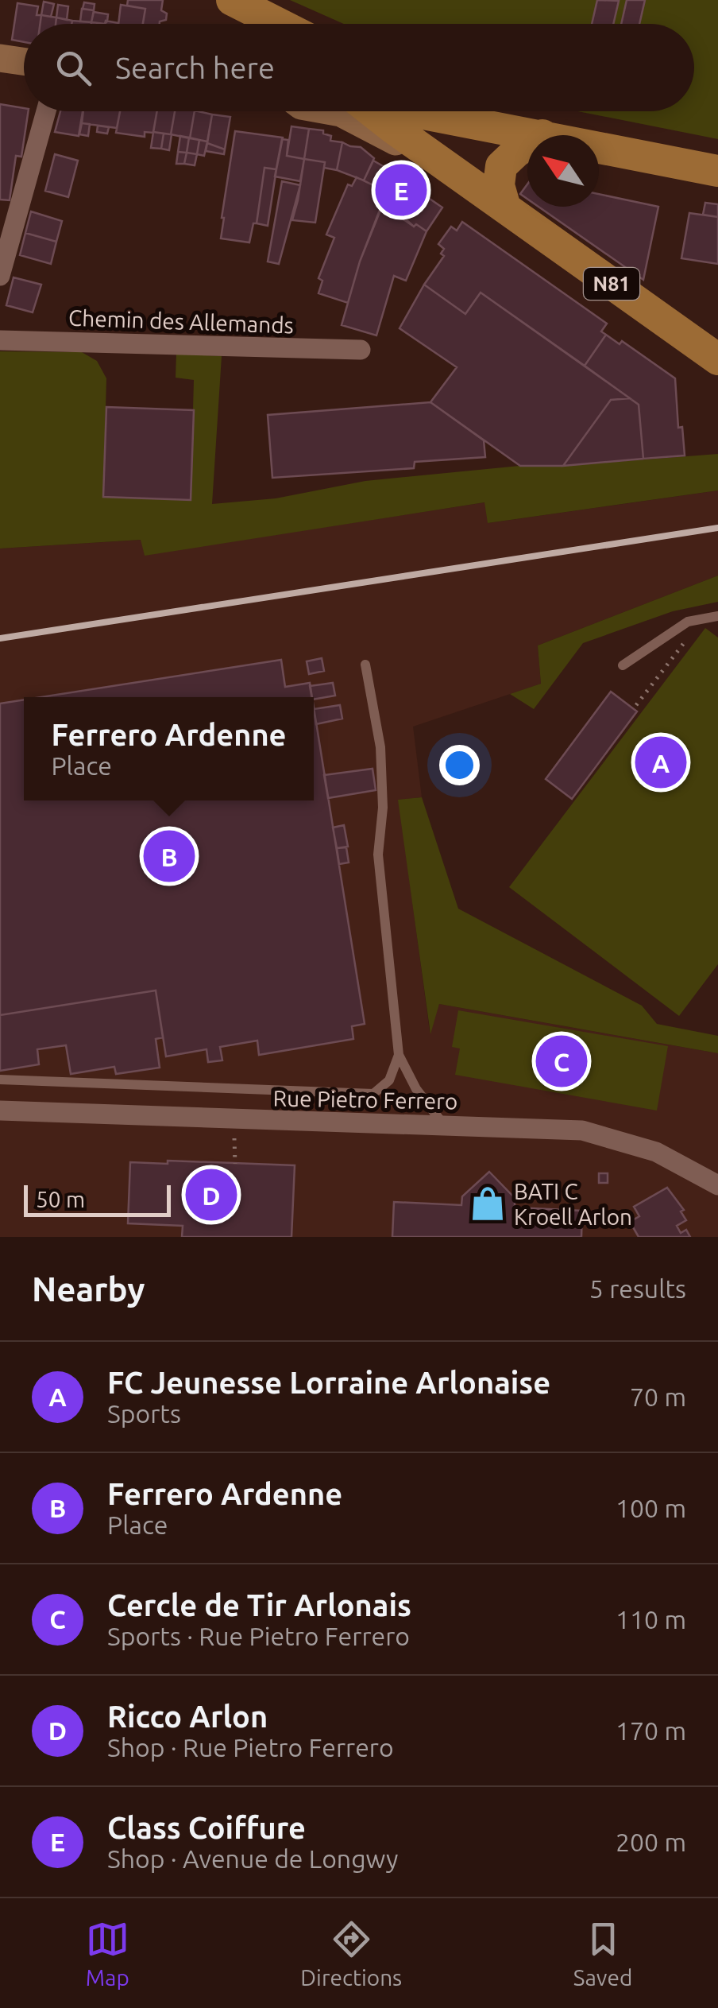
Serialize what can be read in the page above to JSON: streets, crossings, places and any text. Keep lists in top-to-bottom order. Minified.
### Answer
{"streets":{"main road":["N81"],"street":["Chemin des Allemands","Rue Pietro Ferrero"]},"places":{"shop":["BATI C Kroell Arlon"]},"scale_bar":"50 m","north":"top left","page":{"search":"Search here","pins":["E","A","B","C","D"],"popup":["Ferrero Ardenne","Place"],"scale":"50 m","heading":["Nearby","5 results"],"list":[{"mark":"A","name":"FC Jeunesse Lorraine Arlonaise","note":"Sports","value":"70 m"},{"mark":"B","name":"Ferrero Ardenne","note":"Place","value":"100 m"},{"mark":"C","name":"Cercle de Tir Arlonais","note":"Sports · Rue Pietro Ferrero","value":"110 m"},{"mark":"D","name":"Ricco Arlon","note":"Shop · Rue Pietro Ferrero","value":"170 m"},{"mark":"E","name":"Class Coiffure","note":"Shop · Avenue de Longwy","value":"200 m"}],"nav":["Map","Directions","Saved"]}}
